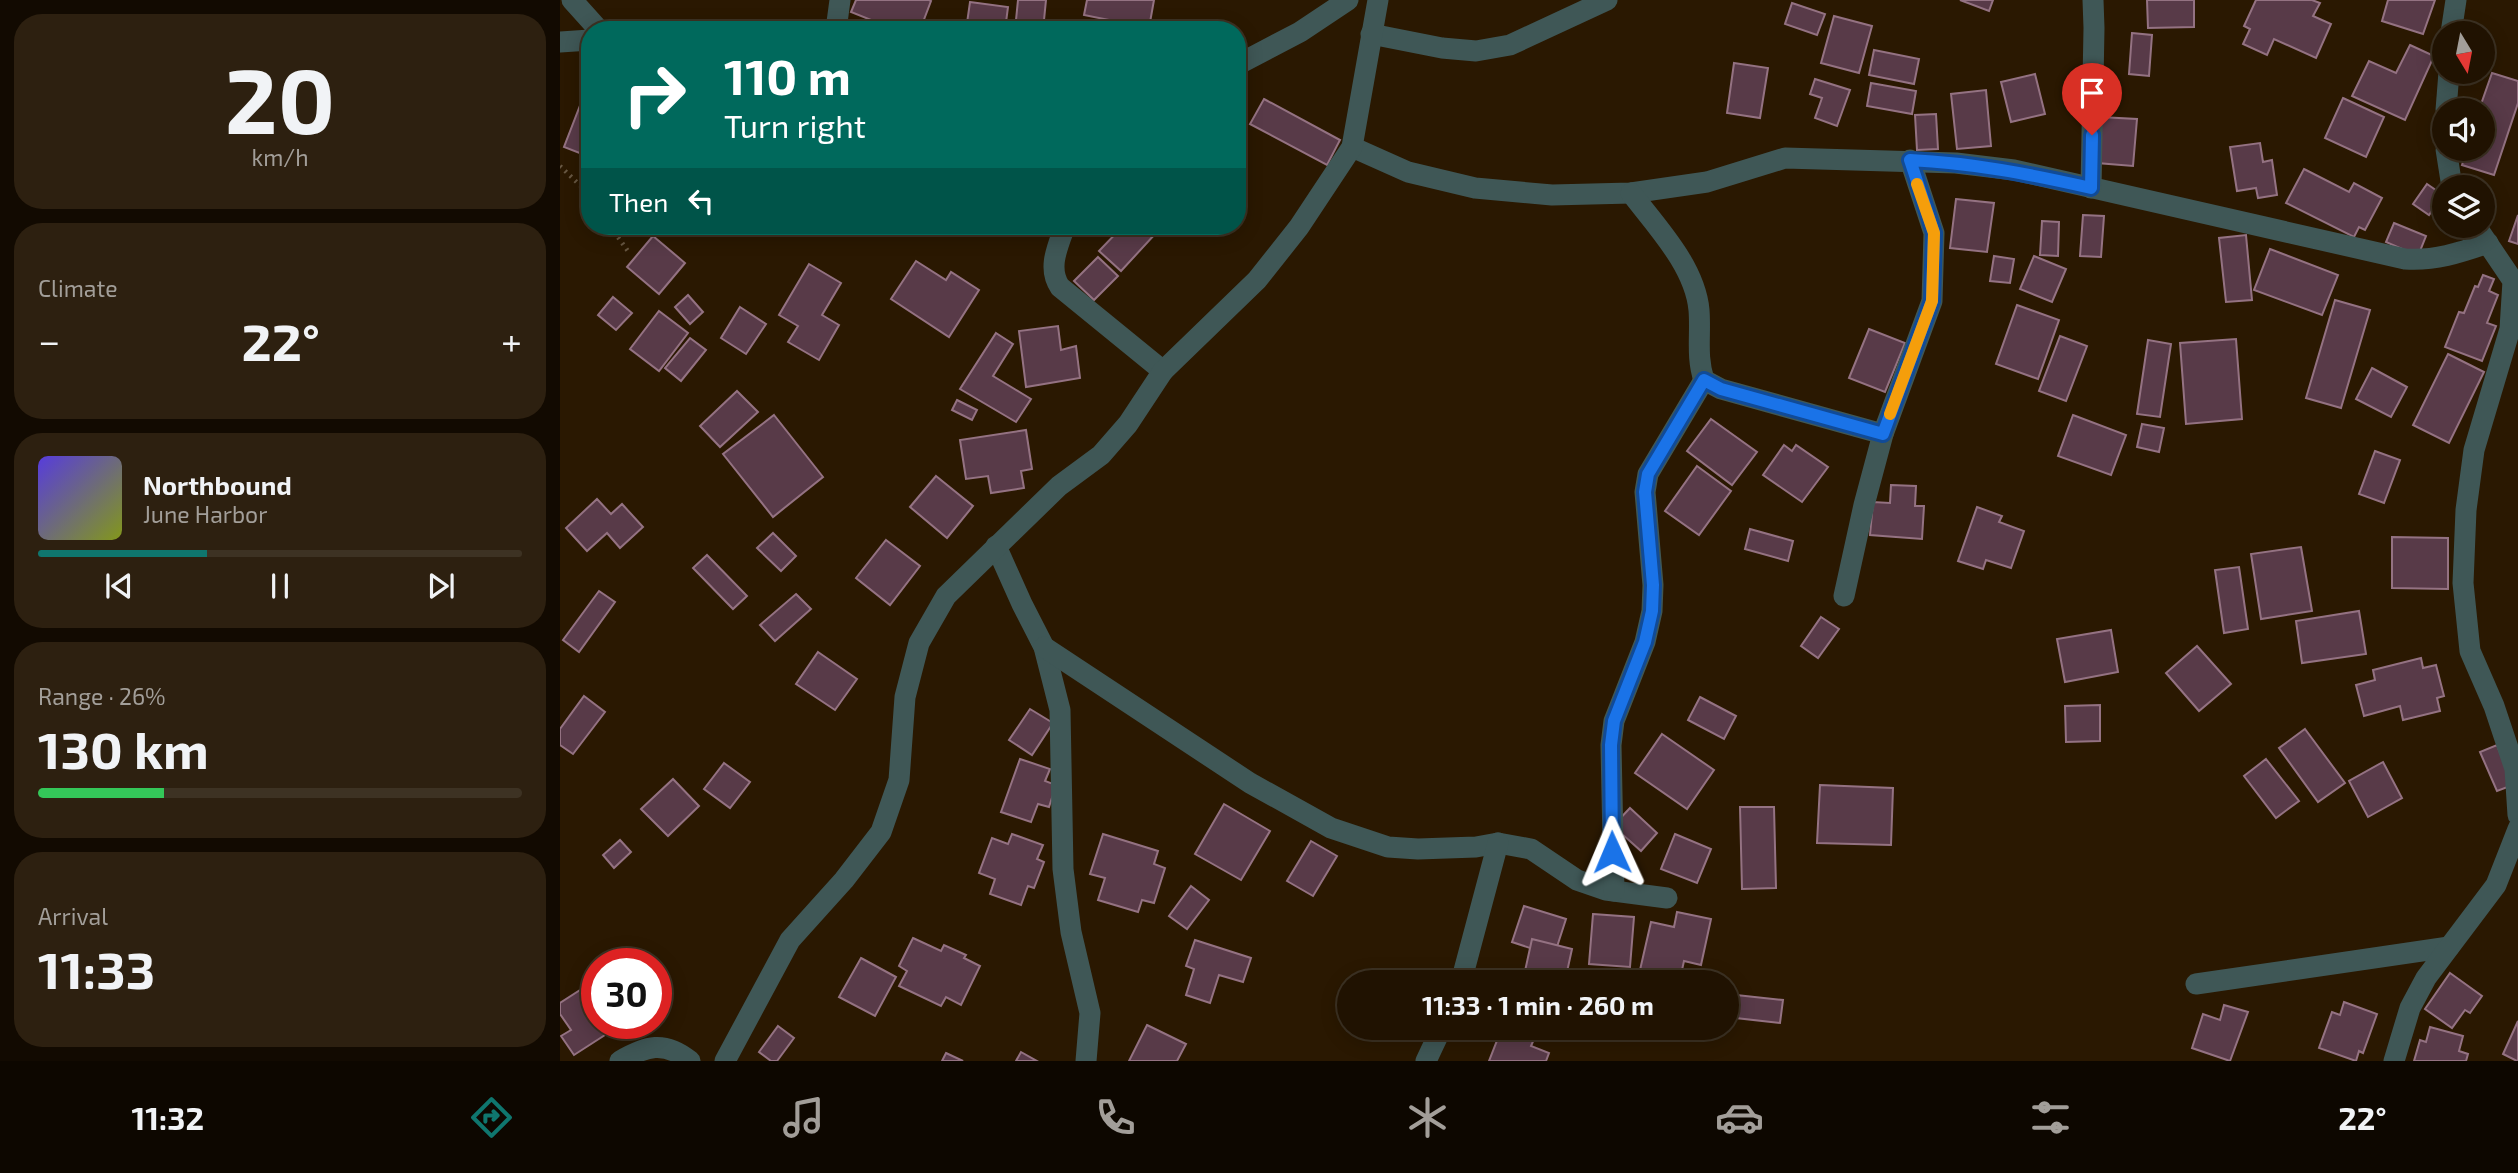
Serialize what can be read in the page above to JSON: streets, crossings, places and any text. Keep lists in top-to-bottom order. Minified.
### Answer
{"north":"bottom","page":{"tile":[["20","km/h"],"Climate",["Range · 26%","130 km"],["Arrival","11:33"]],"turn":["110 m","Turn right"],"then":"Then","heat":["−","22°","+"],"song":["Northbound","June Harbor"],"limit":"30","trip":"11:33 · 1 min · 260 m","tabs":["11:32","22°"]}}
